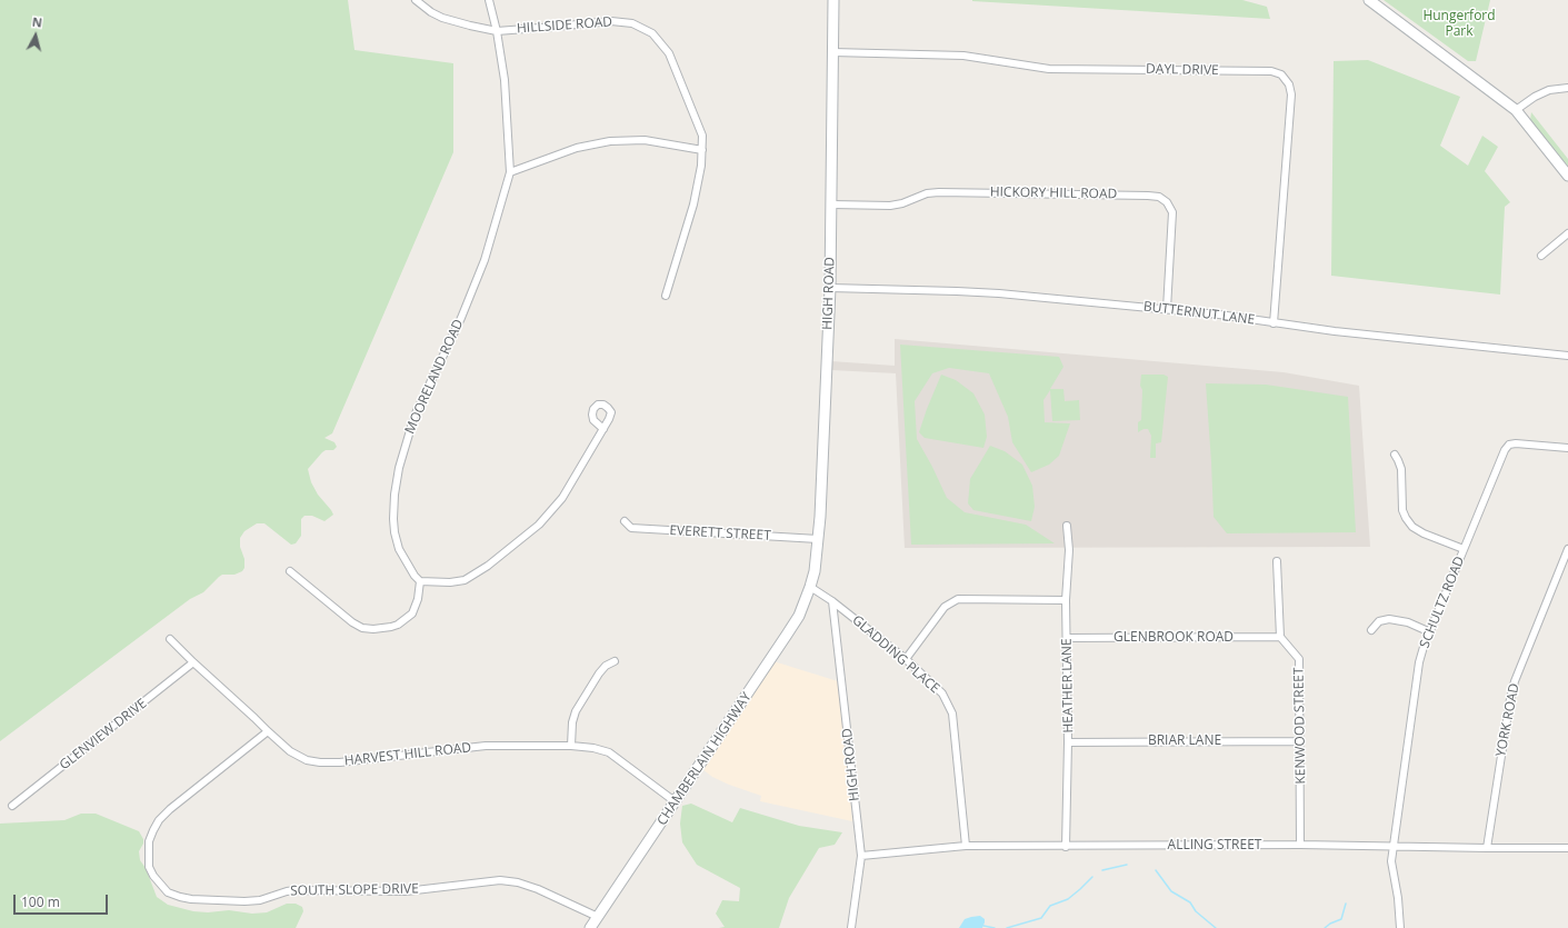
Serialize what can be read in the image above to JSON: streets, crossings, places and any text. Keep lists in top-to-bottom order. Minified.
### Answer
{"streets":{"main road":["HIGH ROAD","CHAMBERLAIN HIGHWAY"],"street":["HILLSIDE ROAD","DAYL DRIVE","HICKORY HILL ROAD","BUTTERNUT LANE","MOORELAND ROAD","EVERETT STREET","SCHULTZ ROAD","GLENBROOK ROAD","GLADDING PLACE","HEATHER LANE","YORK ROAD","KENWOOD STREET","GLENVIEW DRIVE","BRIAR LANE","HARVEST HILL ROAD","ALLING STREET","SOUTH SLOPE DRIVE"]},"crossings":[["HILLSIDE ROAD","MOORELAND ROAD"],["DAYL DRIVE","HIGH ROAD"],["DAYL DRIVE","BUTTERNUT LANE"],["HICKORY HILL ROAD","HIGH ROAD"],["HICKORY HILL ROAD","BUTTERNUT LANE"],["HIGH ROAD","BUTTERNUT LANE"],["HIGH ROAD","EVERETT STREET"],["HIGH ROAD","GLADDING PLACE"],["HIGH ROAD","CHAMBERLAIN HIGHWAY"],["HIGH ROAD","ALLING STREET"],["SCHULTZ ROAD","ALLING STREET"],["GLENBROOK ROAD","HEATHER LANE"],["GLENBROOK ROAD","KENWOOD STREET"],["GLADDING PLACE","CHAMBERLAIN HIGHWAY"],["GLADDING PLACE","ALLING STREET"],["HEATHER LANE","BRIAR LANE"],["HEATHER LANE","ALLING STREET"],["YORK ROAD","ALLING STREET"],["KENWOOD STREET","BRIAR LANE"],["KENWOOD STREET","ALLING STREET"],["GLENVIEW DRIVE","HARVEST HILL ROAD"],["HARVEST HILL ROAD","CHAMBERLAIN HIGHWAY"],["HARVEST HILL ROAD","SOUTH SLOPE DRIVE"],["CHAMBERLAIN HIGHWAY","SOUTH SLOPE DRIVE"]],"parks":["Hungerford Park"],"scale_bar":"100 m","north":"top"}
